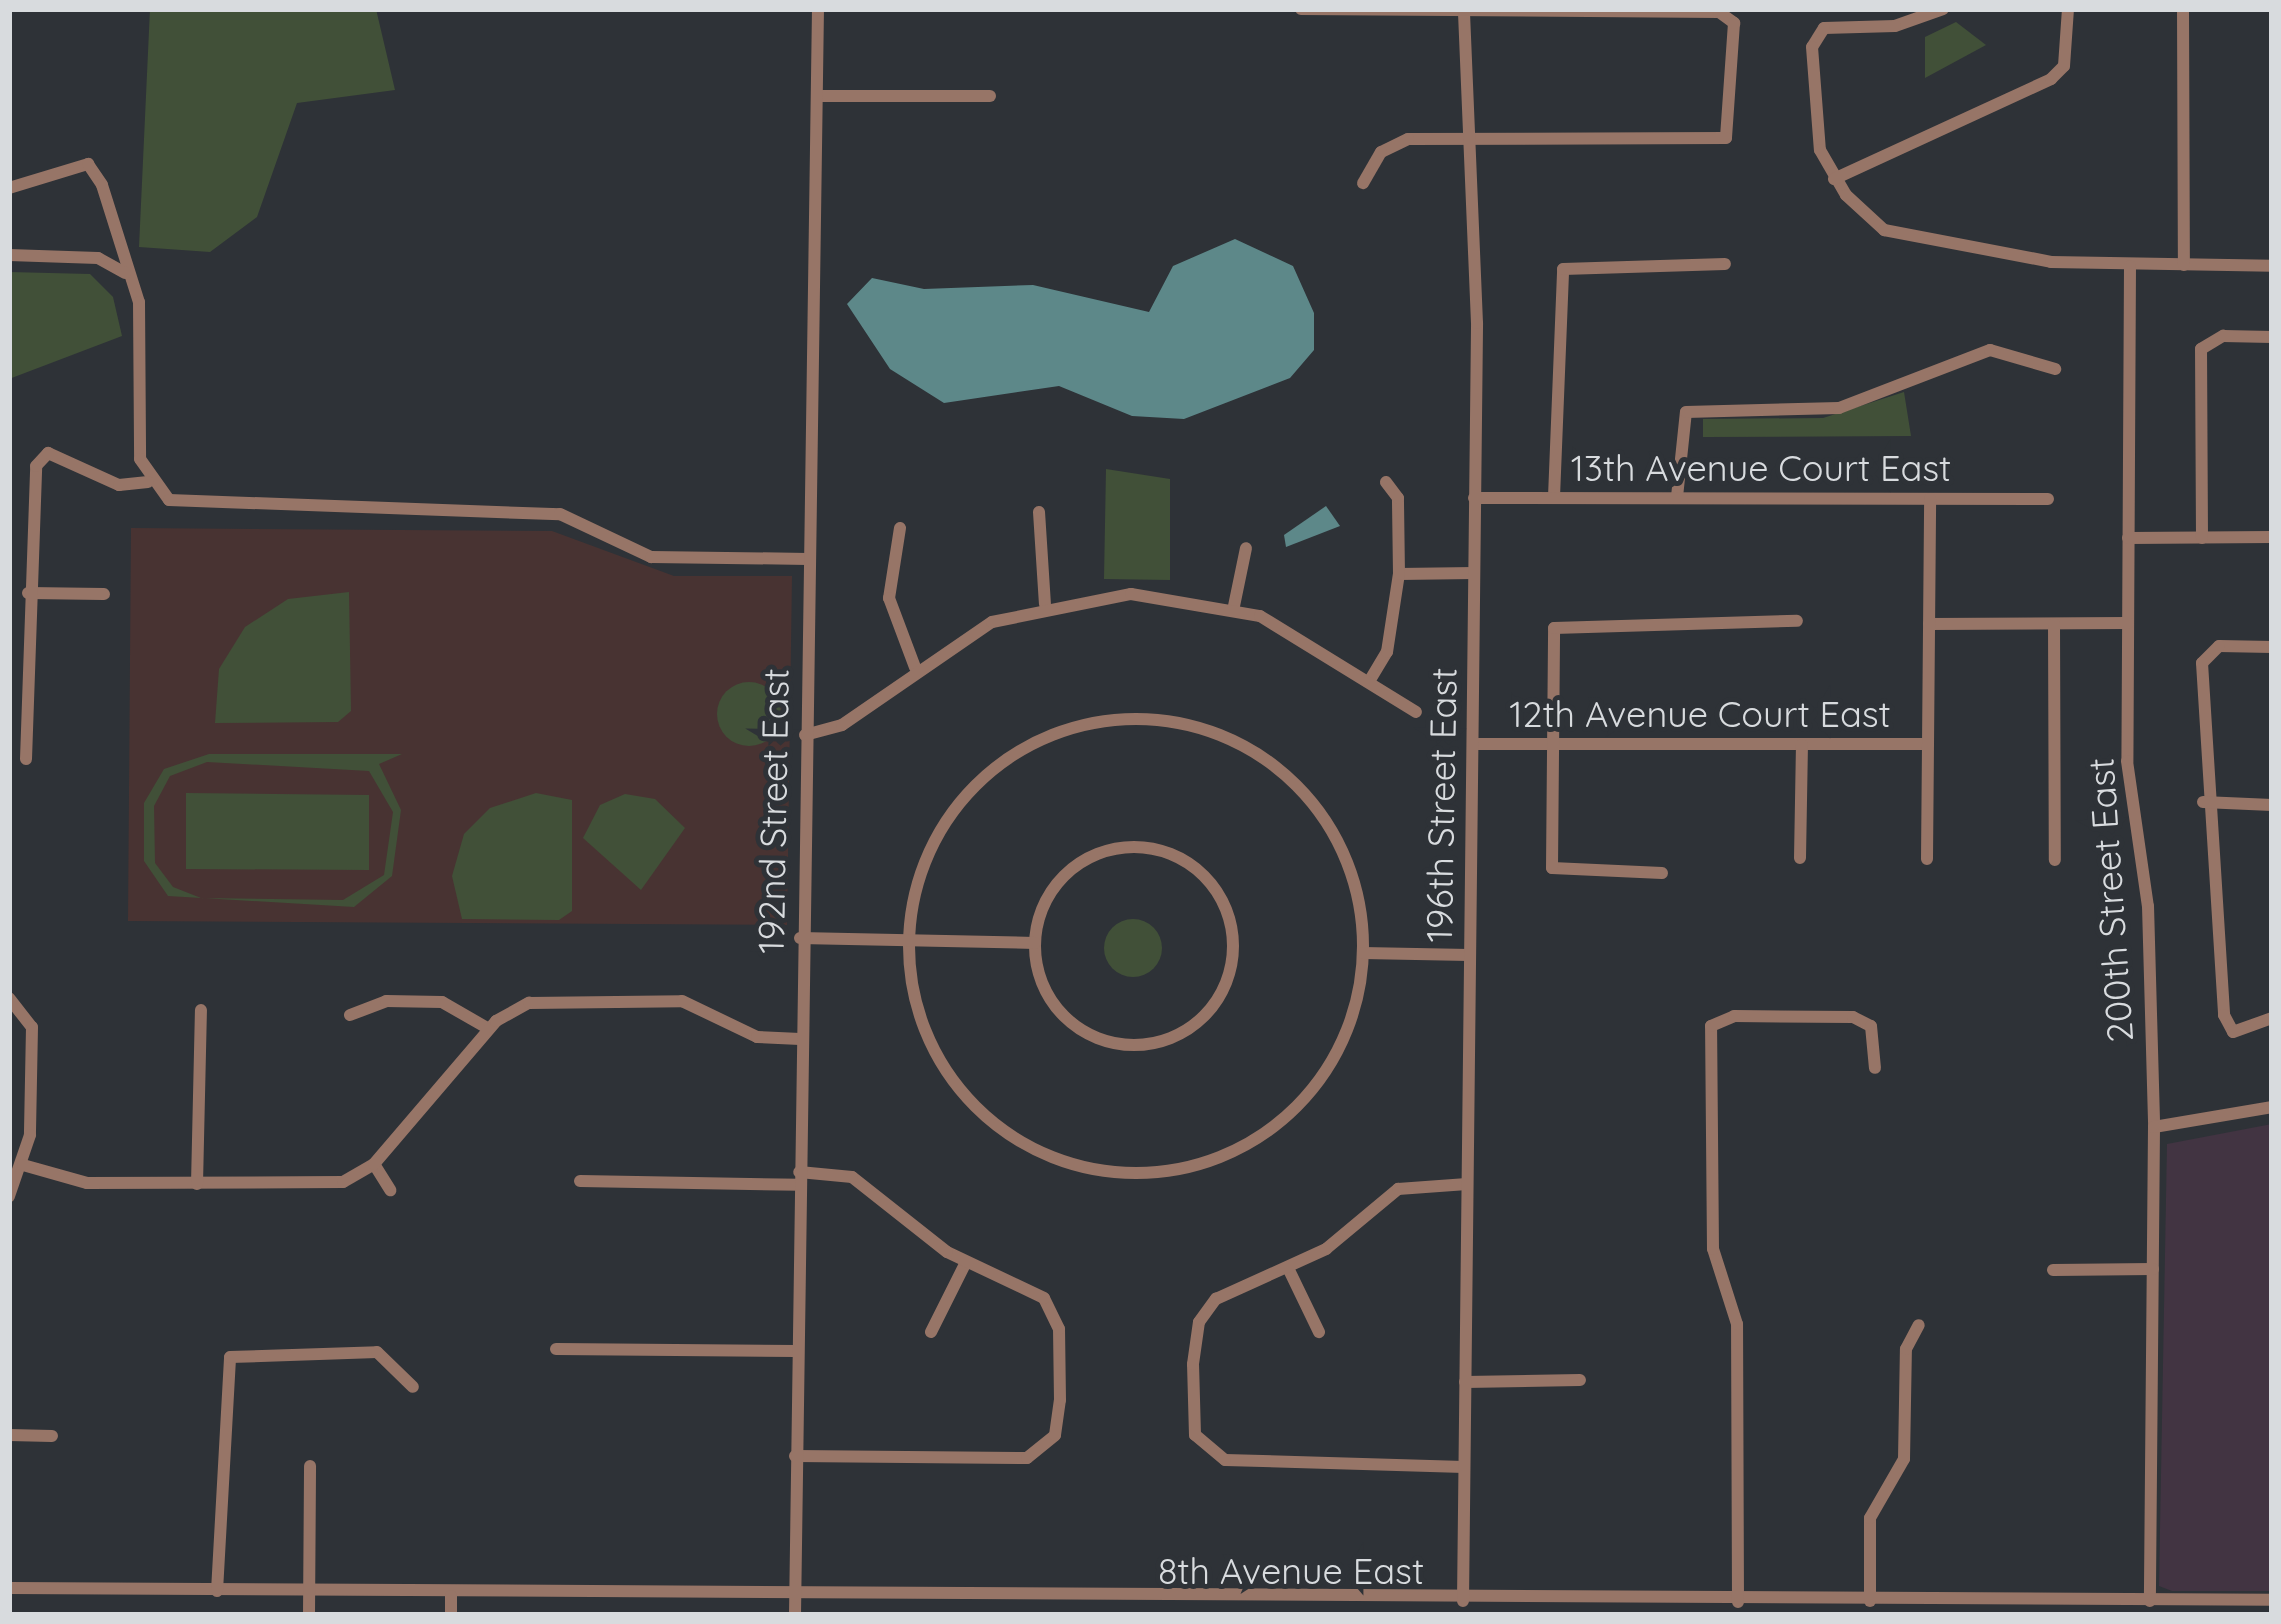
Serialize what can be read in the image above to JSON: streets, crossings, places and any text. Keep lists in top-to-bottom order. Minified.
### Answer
{"streets":{"street":["13th Avenue Court East","12th Avenue Court East","196th Street East","192nd Street East","200th Street East","8th Avenue East"]},"crossings":[["13th Avenue Court East","196th Street East"],["12th Avenue Court East","196th Street East"],["196th Street East","8th Avenue East"],["192nd Street East","8th Avenue East"],["200th Street East","8th Avenue East"]]}
